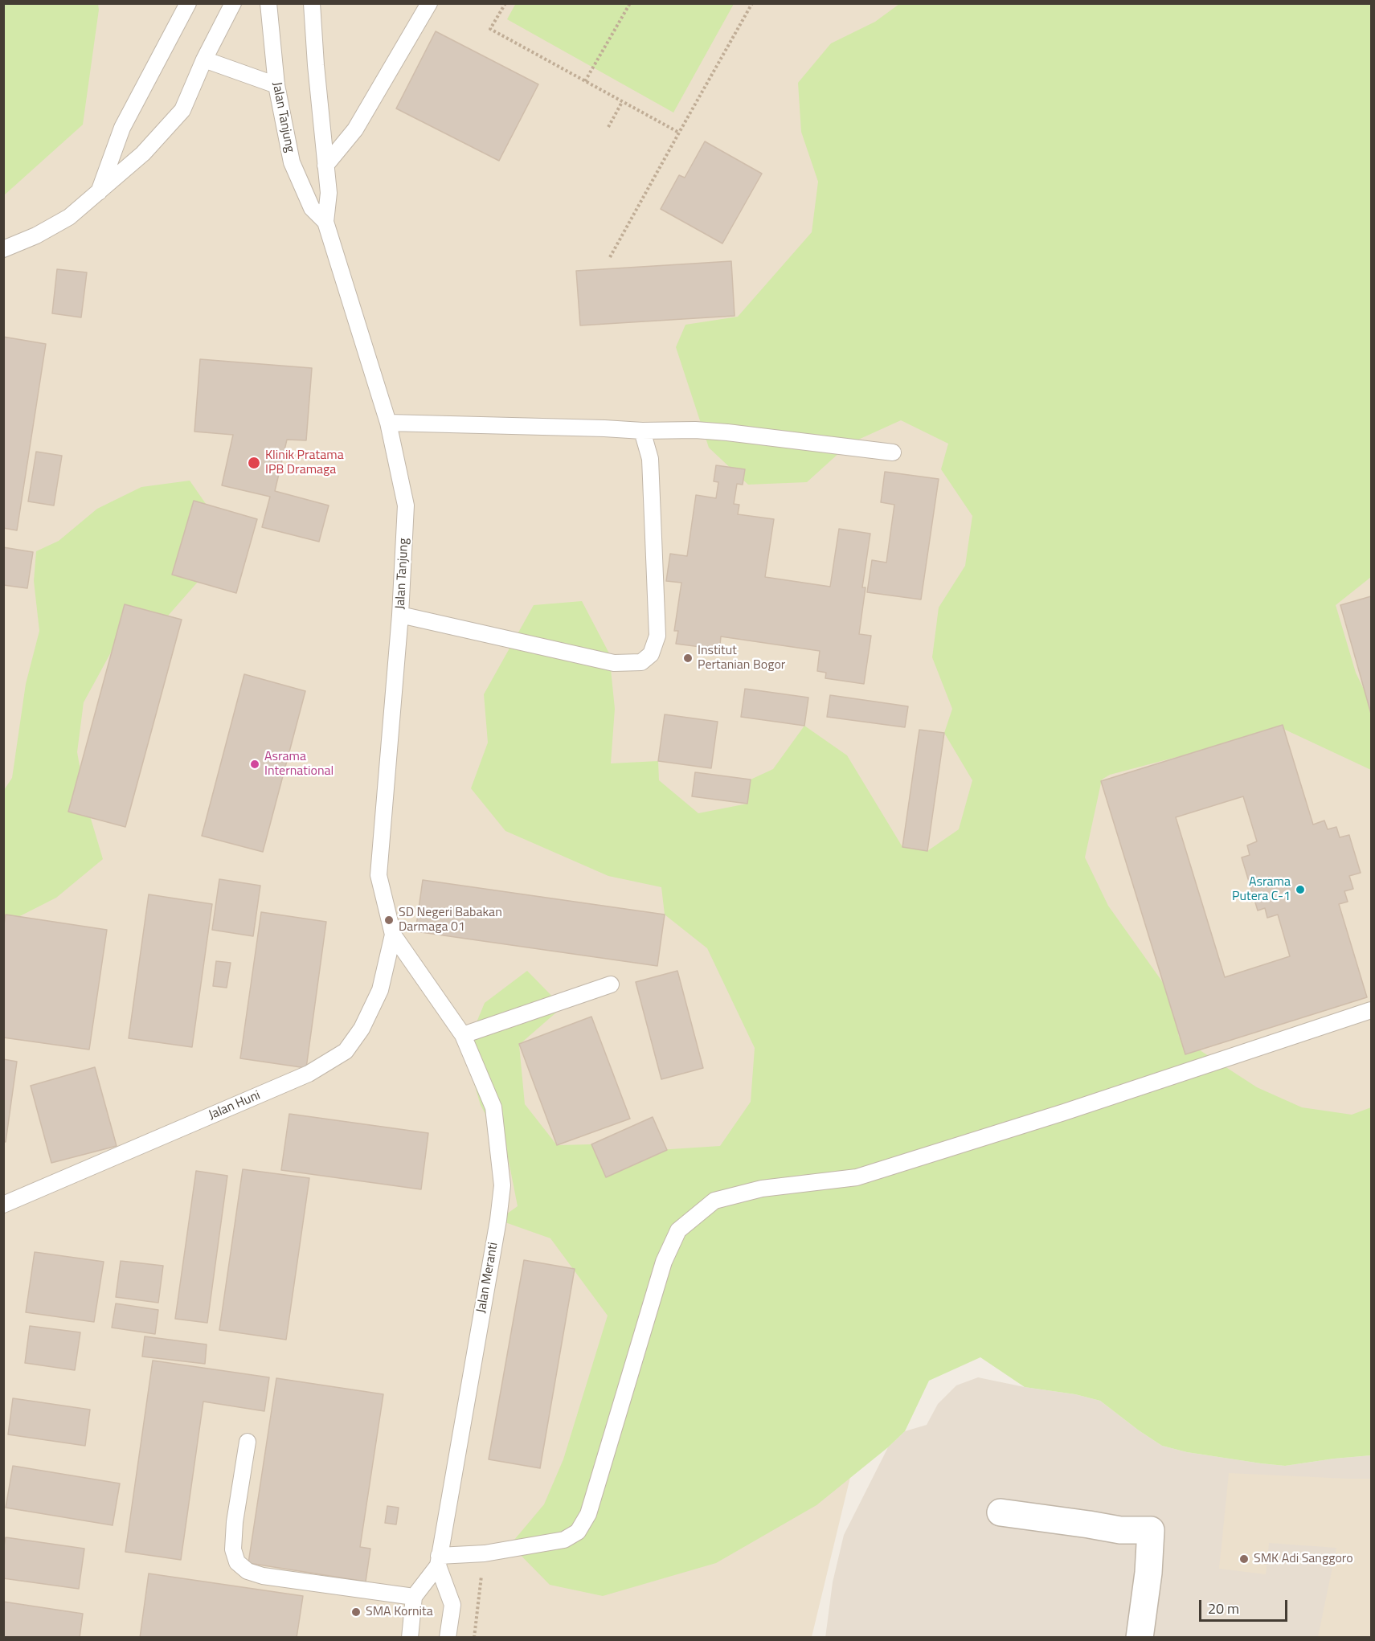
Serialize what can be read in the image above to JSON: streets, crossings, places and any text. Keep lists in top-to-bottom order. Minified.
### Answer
{"streets":{"lane":["Jalan Tanjung","Jalan Huni","Jalan Meranti"]},"crossings":[["Jalan Tanjung","Jalan Huni"],["Jalan Tanjung","Jalan Meranti"],["Jalan Huni","Jalan Meranti"]],"places":["Klinik Pratama IPB Dramaga","Institut Pertanian Bogor","Asrama International","Asrama Putera C-1","SD Negeri Babakan Darmaga 01","SMK Adi Sanggoro","SMA Kornita"],"scale_bar":"20 m"}
